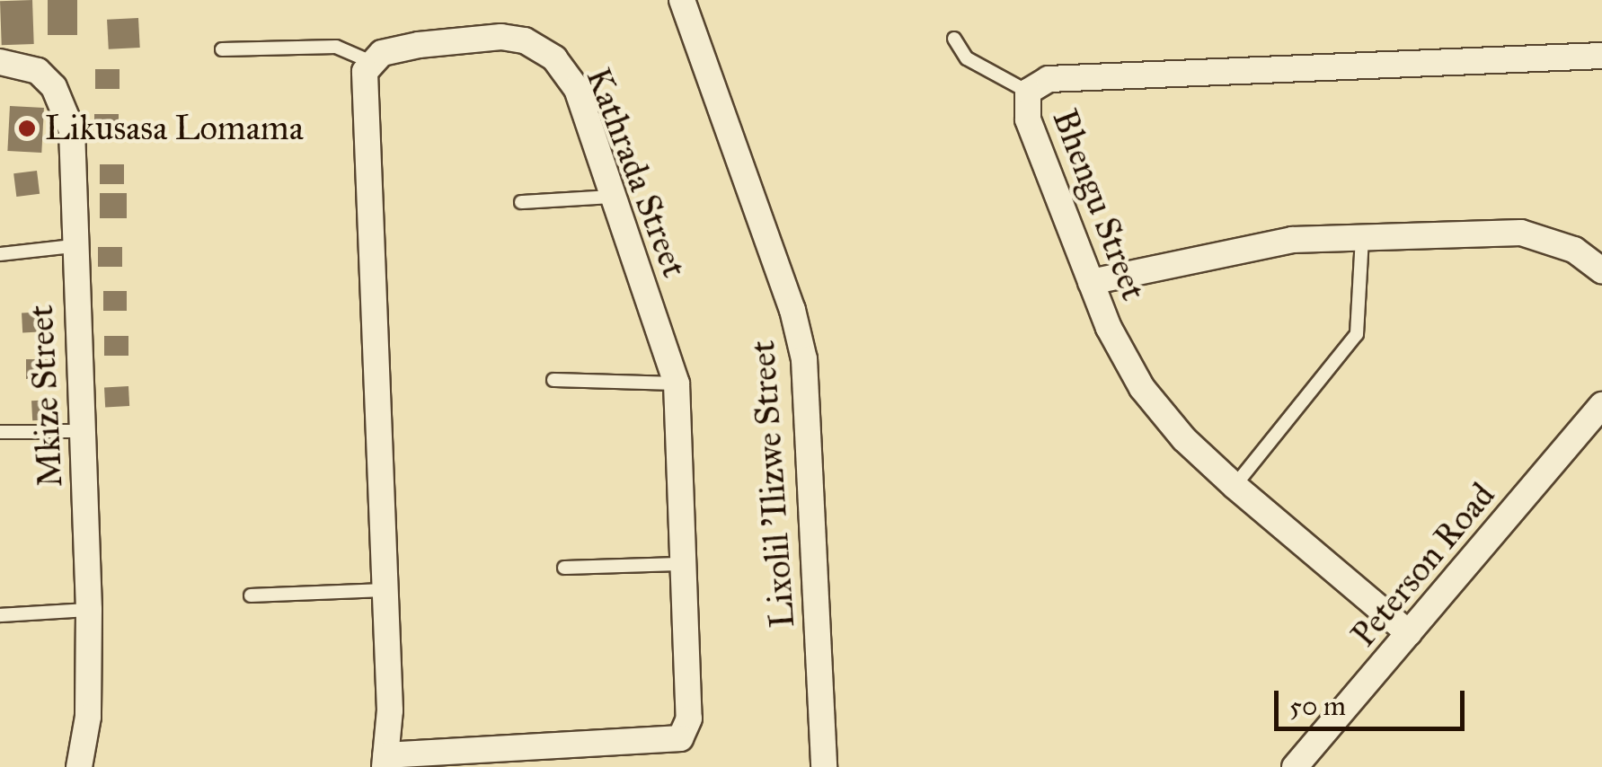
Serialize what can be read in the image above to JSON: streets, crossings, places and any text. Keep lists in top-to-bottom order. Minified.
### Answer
{"streets":{"street":["Kathrada Street","Bhengu Street","Mkize Street","Lixolil 'Ilizwe Street","Peterson Road"]},"crossings":[["Bhengu Street","Peterson Road"]],"places":["Likusasa Lomama"],"scale_bar":"50 m"}
